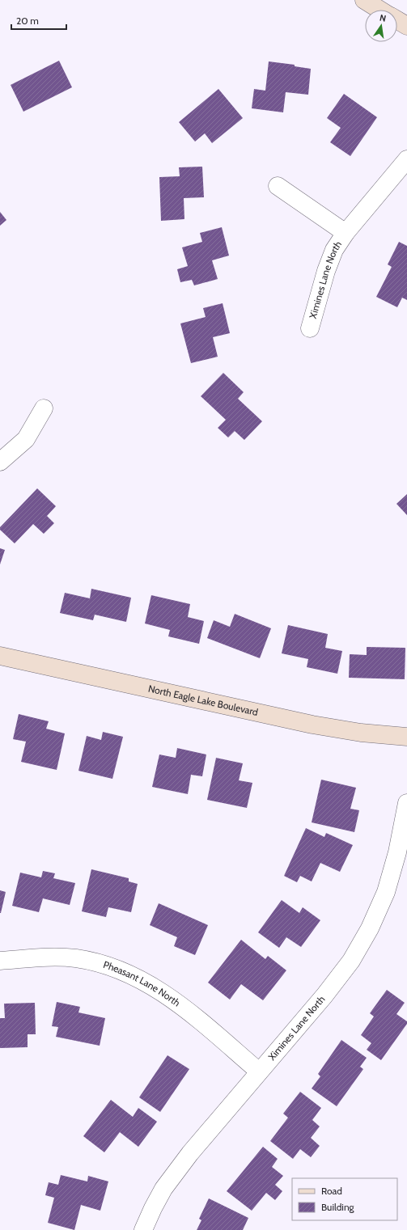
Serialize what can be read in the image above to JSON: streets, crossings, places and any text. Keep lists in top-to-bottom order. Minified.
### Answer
{"streets":{"street":["Ximines Lane North","North Eagle Lake Boulevard","Pheasant Lane North"]},"crossings":[["Ximines Lane North","Pheasant Lane North"]],"legend":["Road","Building"],"scale_bar":"20 m","north":"top"}
